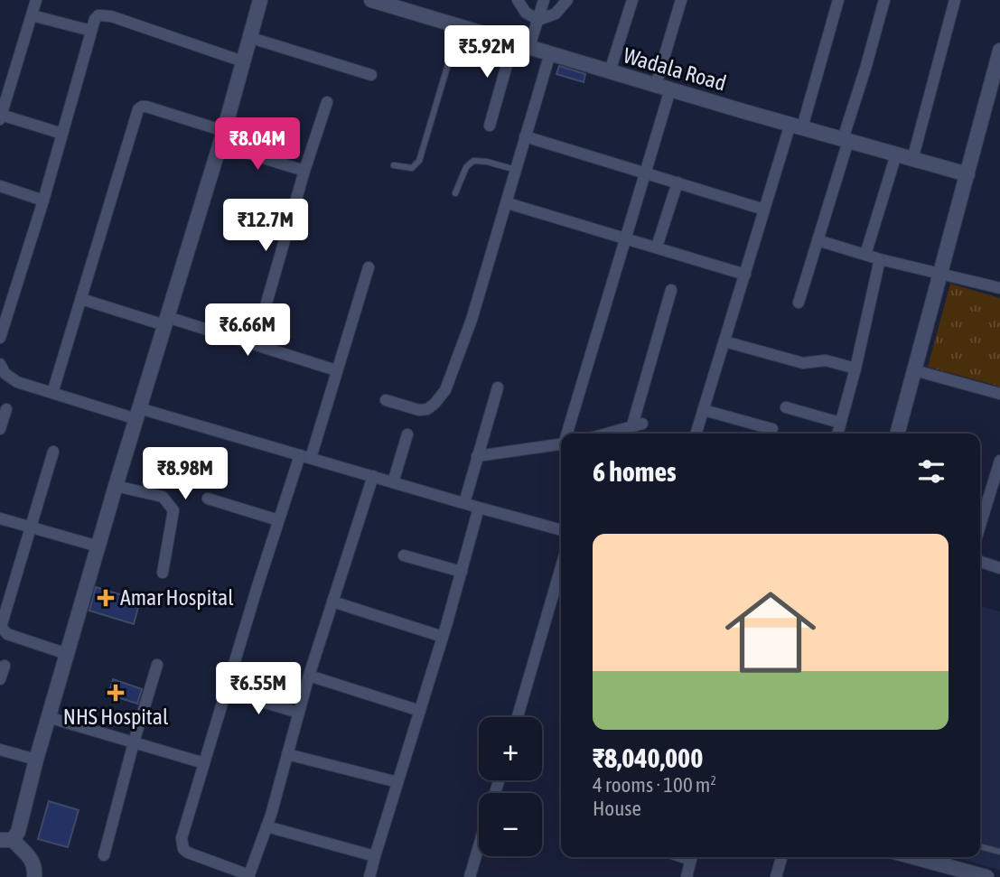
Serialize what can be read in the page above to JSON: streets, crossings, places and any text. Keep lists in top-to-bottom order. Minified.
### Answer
{"streets":{"street":["Wadala Road"]},"places":{"health":["Amar Hospital","NHS Hospital"]},"page":{"price":["₹5.92M","₹8.04M","₹12.7M","₹6.66M","₹8.98M","₹6.55M"],"heading":"6 homes","list":[{"name":"₹8,040,000","note":"4 rooms · 100 m² · House"}],"map_buttons":["+","−"]}}
